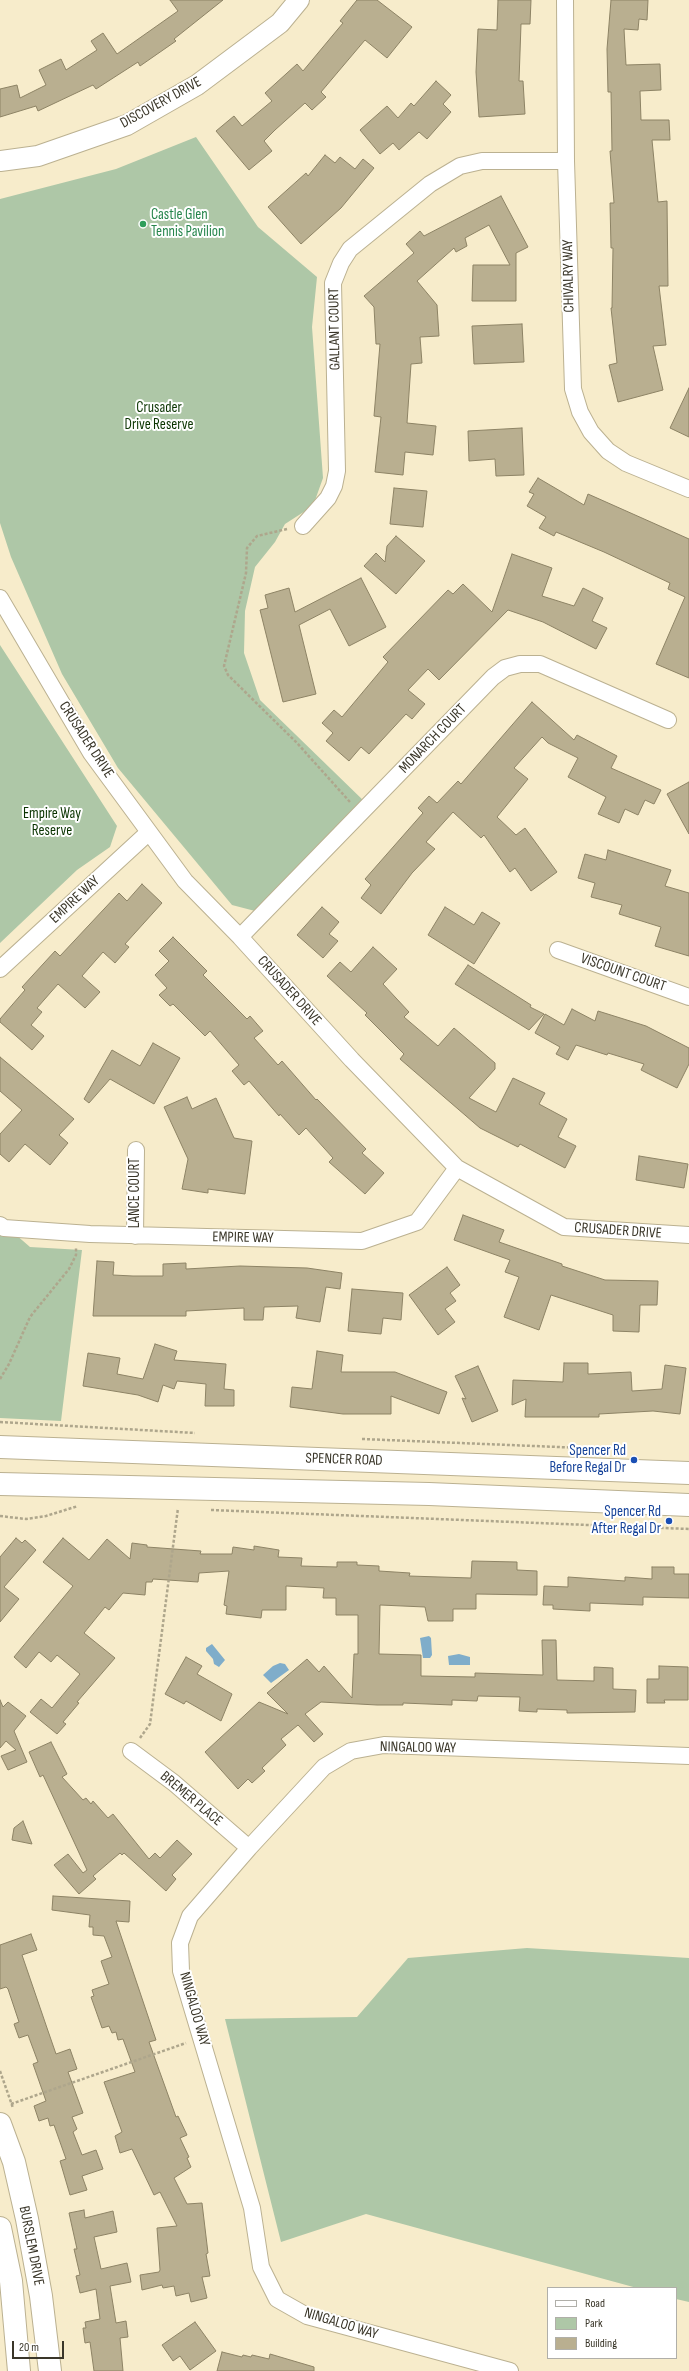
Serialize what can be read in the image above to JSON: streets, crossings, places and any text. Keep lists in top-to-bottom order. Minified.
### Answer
{"streets":{"main road":["SPENCER ROAD","BURSLEM DRIVE"],"street":["DISCOVERY DRIVE","CHIVALRY WAY","GALLANT COURT","MONARCH COURT","CRUSADER DRIVE","EMPIRE WAY","VISCOUNT COURT","LANCE COURT","NINGALOO WAY","BREMER PLACE"]},"crossings":[["CHIVALRY WAY","GALLANT COURT"],["MONARCH COURT","CRUSADER DRIVE"],["CRUSADER DRIVE","EMPIRE WAY"],["EMPIRE WAY","LANCE COURT"],["NINGALOO WAY","BREMER PLACE"]],"parks":["Crusader Drive Reserve","Empire Way Reserve"],"places":["Castle Glen Tennis Pavilion","Spencer Rd Before Regal Dr","Spencer Rd After Regal Dr"],"legend":["Road","Park","Building"],"scale_bar":"20 m"}
